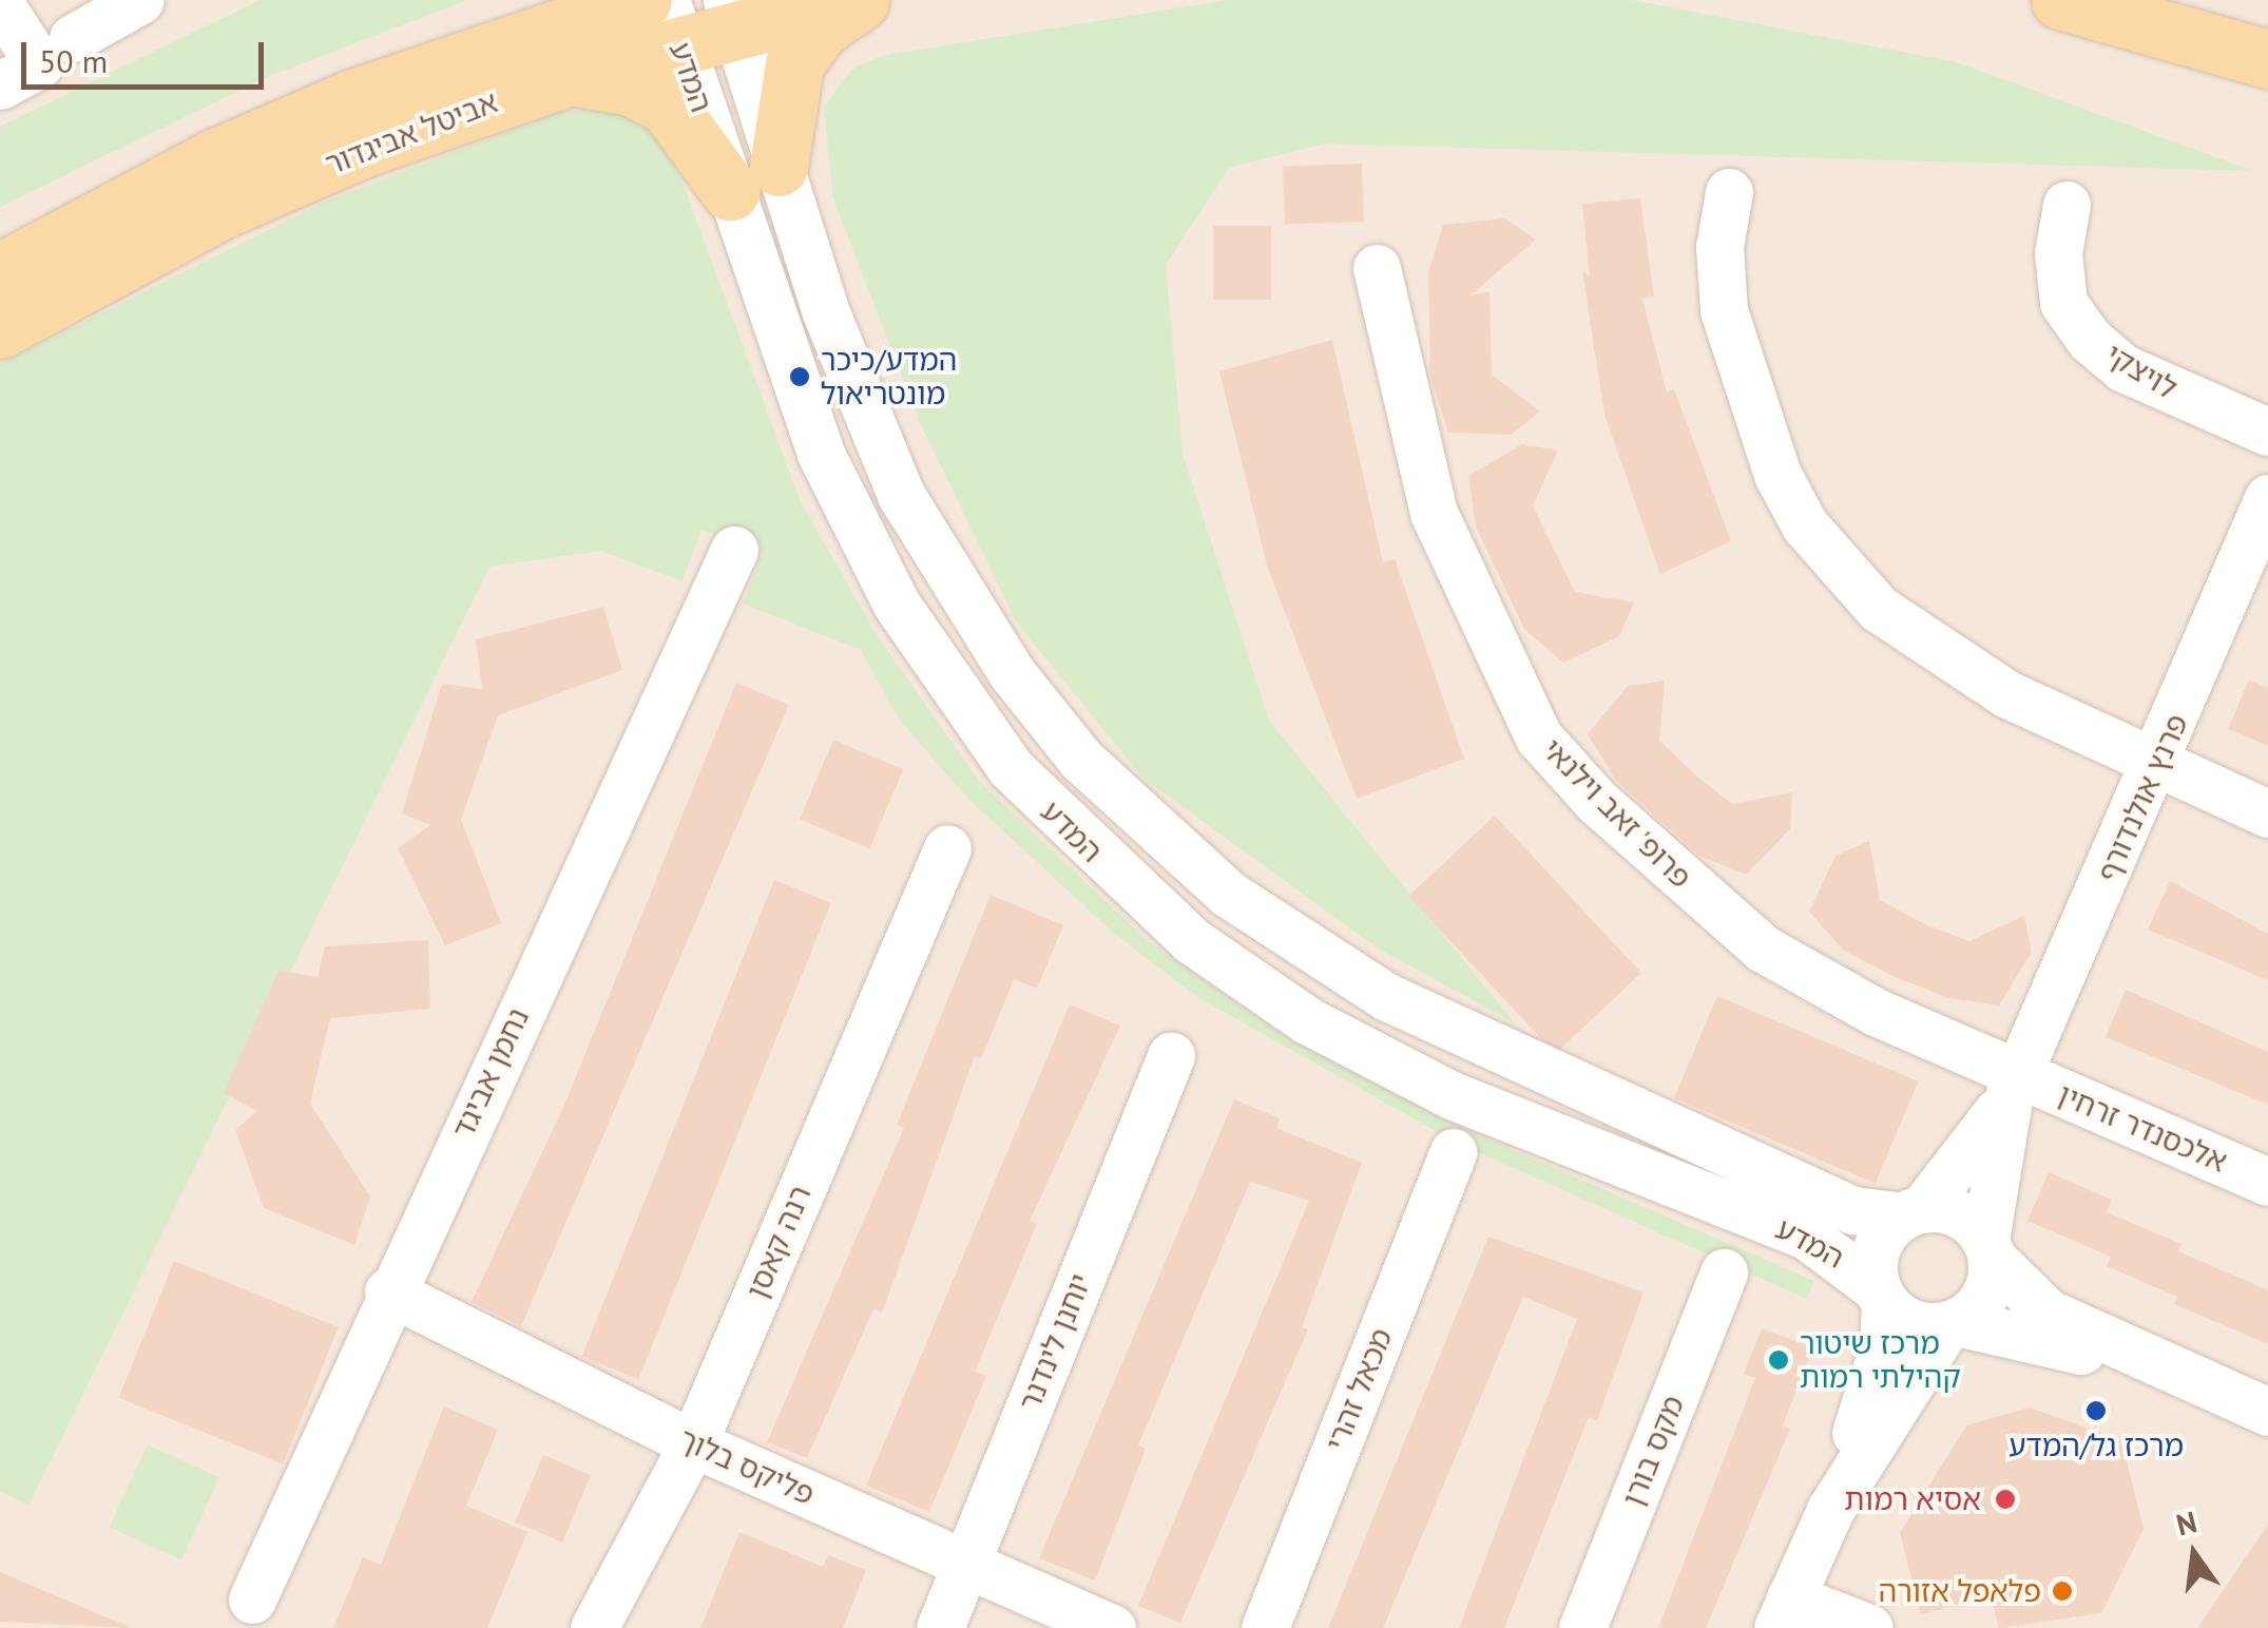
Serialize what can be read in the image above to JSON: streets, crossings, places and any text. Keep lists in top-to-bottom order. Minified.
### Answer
{"streets":{"main road":["אביטל אביגדור"],"street":["המדע","לויצקי","פרנץ אולנדורף","פרופ' זאב וילנאי","נחמן אביגד","אלכסנדר זרחין","רנה קאסן","יוחנן לינדנר","מכאל זהרי","מקס בורן","פליקס בלוך"]},"crossings":[["המדע","אביטל אביגדור"],["המדע","פרנץ אולנדורף"],["פרנץ אולנדורף","פרופ' זאב וילנאי"],["פרנץ אולנדורף","אלכסנדר זרחין"],["פרופ' זאב וילנאי","אלכסנדר זרחין"],["נחמן אביגד","פליקס בלוך"],["רנה קאסן","פליקס בלוך"],["יוחנן לינדנר","פליקס בלוך"]],"places":["המדע/כיכר מונטריאול","מרכז שיטור קהילתי רמות","מרכז גל/המדע","אסיא רמות","פלאפל אזורה"],"scale_bar":"50 m","north":"top"}
